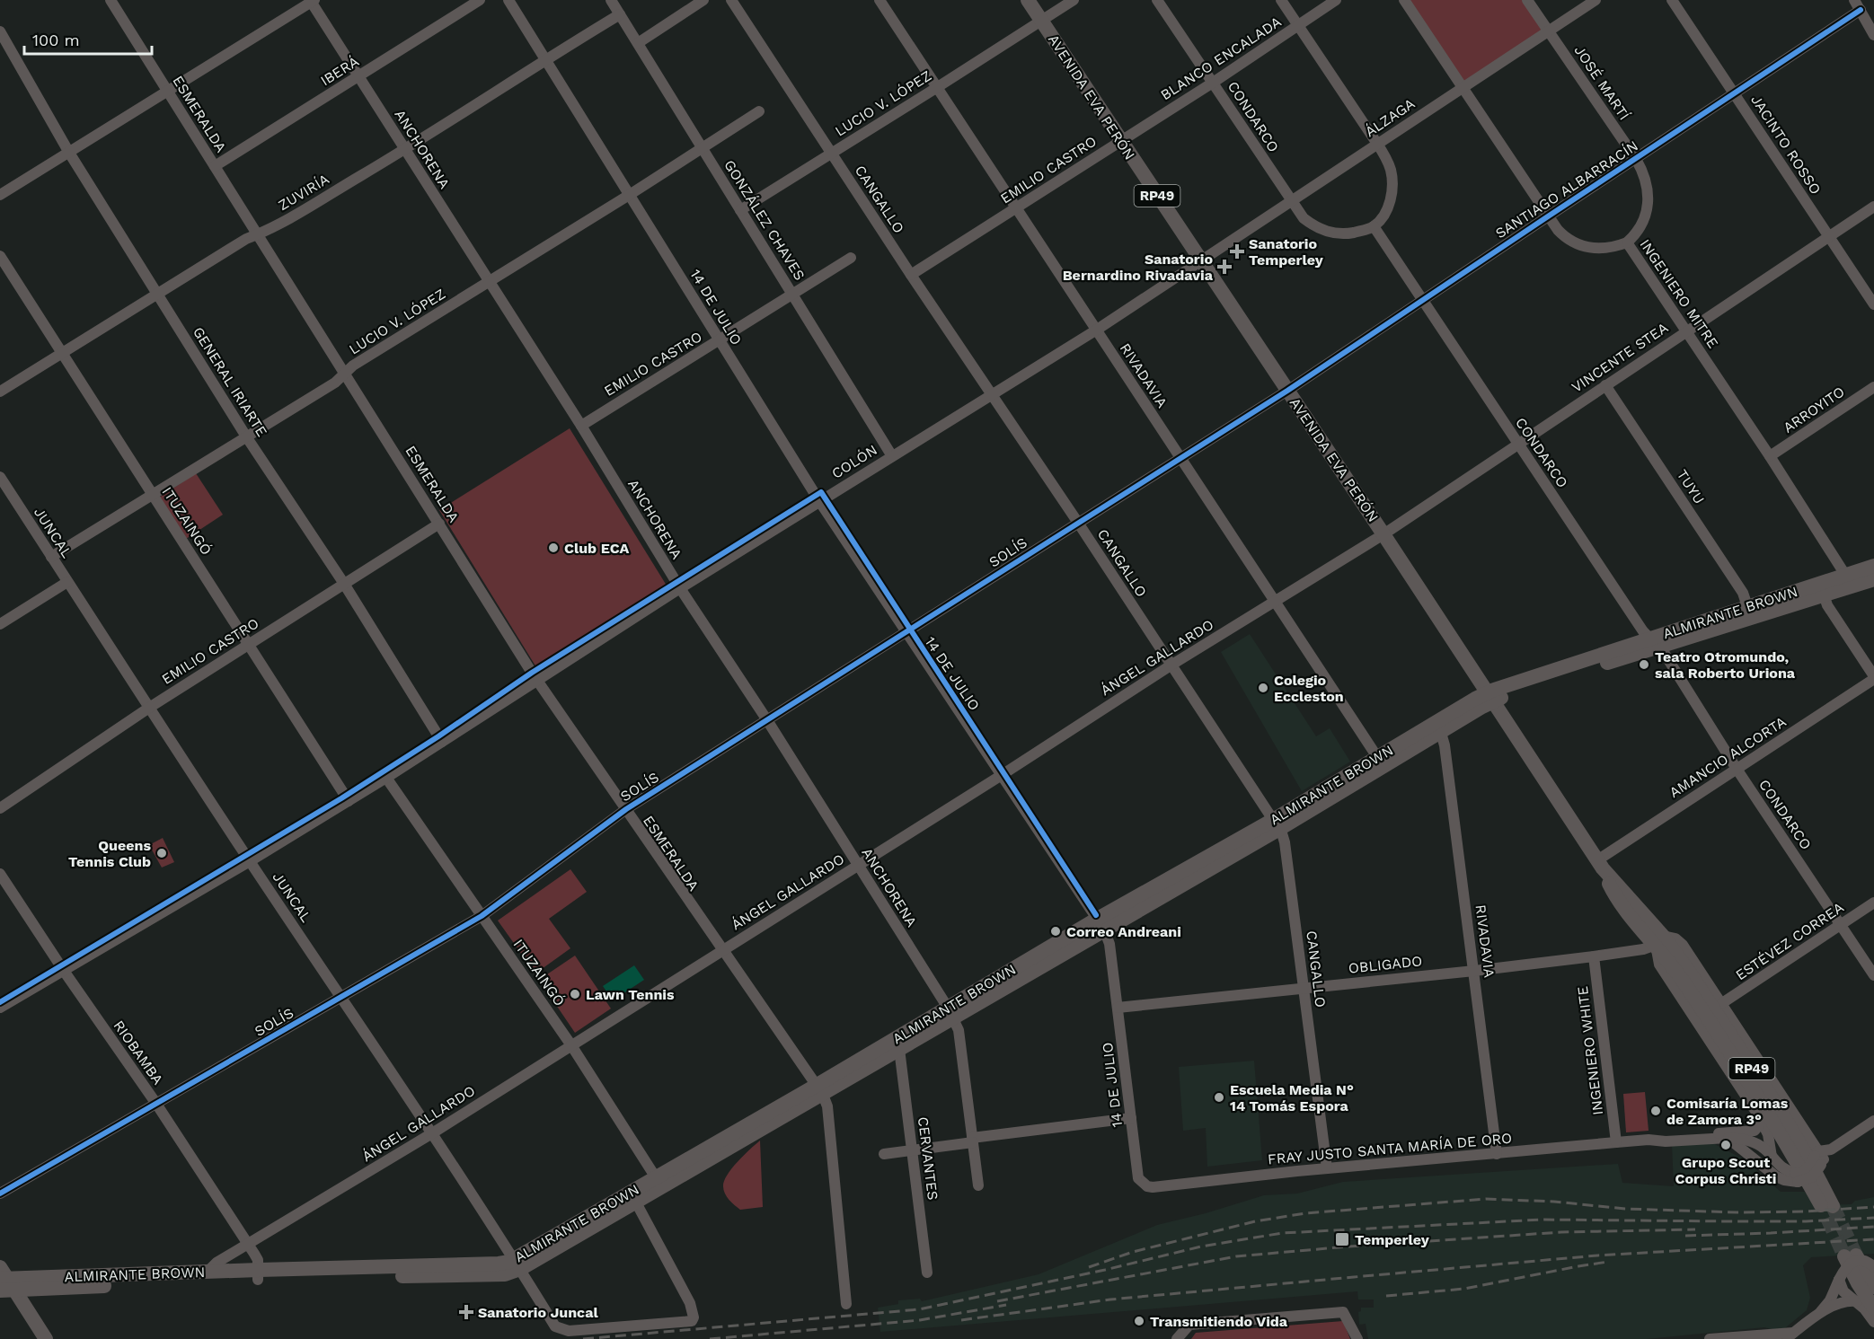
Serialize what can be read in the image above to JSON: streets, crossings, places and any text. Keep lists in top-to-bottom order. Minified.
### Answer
{"streets":{"main road":["AVENIDA EVA PERÓN","RP49","ALMIRANTE BROWN"],"street":["BLANCO ENCALADA","IBERÁ","JOSÉ MARTÍ","LUCIO V. LÓPEZ","ESMERALDA","CONDARCO","ÁLZAGA","JACINTO ROSSO","ANCHORENA","EMILIO CASTRO","SANTIAGO ALBARRACÍN","ZUVIRÍA","CANGALLO","GONZÁLEZ CHAVES","INGENIERO MITRE","14 DE JULIO","VINCENTE STEA","RIVADAVIA","GENERAL IRIARTE","ARROYITO","COLÓN","TUYU","ITUZAINGÓ","JUNCAL","SOLÍS","ÁNGEL GALLARDO","AMANCIO ALCORTA","ESTÉVEZ CORREA","OBLIGADO","INGENIERO WHITE","RIOBAMBA","FRAY JUSTO SANTA MARÍA DE ORO","CERVANTES"]},"crossings":[["BLANCO ENCALADA","AVENIDA EVA PERÓN"],["BLANCO ENCALADA","CONDARCO"],["BLANCO ENCALADA","EMILIO CASTRO"],["IBERÁ","ESMERALDA"],["IBERÁ","ANCHORENA"],["JOSÉ MARTÍ","ÁLZAGA"],["JOSÉ MARTÍ","SANTIAGO ALBARRACÍN"],["JOSÉ MARTÍ","INGENIERO MITRE"],["AVENIDA EVA PERÓN","LUCIO V. LÓPEZ"],["AVENIDA EVA PERÓN","ÁLZAGA"],["AVENIDA EVA PERÓN","EMILIO CASTRO"],["AVENIDA EVA PERÓN","SANTIAGO ALBARRACÍN"],["AVENIDA EVA PERÓN","RP49"],["AVENIDA EVA PERÓN","VINCENTE STEA"],["AVENIDA EVA PERÓN","COLÓN"],["AVENIDA EVA PERÓN","SOLÍS"],["AVENIDA EVA PERÓN","ALMIRANTE BROWN"],["AVENIDA EVA PERÓN","ÁNGEL GALLARDO"],["AVENIDA EVA PERÓN","AMANCIO ALCORTA"],["LUCIO V. LÓPEZ","ESMERALDA"],["LUCIO V. LÓPEZ","ANCHORENA"],["LUCIO V. LÓPEZ","CANGALLO"],["LUCIO V. LÓPEZ","GONZÁLEZ CHAVES"],["LUCIO V. LÓPEZ","14 DE JULIO"],["LUCIO V. LÓPEZ","RIVADAVIA"],["LUCIO V. LÓPEZ","GENERAL IRIARTE"],["LUCIO V. LÓPEZ","ITUZAINGÓ"],["LUCIO V. LÓPEZ","JUNCAL"],["ESMERALDA","EMILIO CASTRO"],["ESMERALDA","ZUVIRÍA"],["ESMERALDA","COLÓN"],["ESMERALDA","SOLÍS"],["ESMERALDA","ALMIRANTE BROWN"],["ESMERALDA","ÁNGEL GALLARDO"],["CONDARCO","ÁLZAGA"],["CONDARCO","SANTIAGO ALBARRACÍN"],["CONDARCO","VINCENTE STEA"],["CONDARCO","ALMIRANTE BROWN"],["CONDARCO","AMANCIO ALCORTA"],["CONDARCO","ESTÉVEZ CORREA"],["ÁLZAGA","INGENIERO MITRE"],["ÁLZAGA","COLÓN"],["JACINTO ROSSO","SANTIAGO ALBARRACÍN"],["JACINTO ROSSO","VINCENTE STEA"],["ANCHORENA","EMILIO CASTRO"],["ANCHORENA","ZUVIRÍA"],["ANCHORENA","COLÓN"],["ANCHORENA","SOLÍS"],["ANCHORENA","ALMIRANTE BROWN"],["ANCHORENA","ÁNGEL GALLARDO"],["EMILIO CASTRO","CANGALLO"],["EMILIO CASTRO","GONZÁLEZ CHAVES"],["EMILIO CASTRO","14 DE JULIO"],["EMILIO CASTRO","RIVADAVIA"],["EMILIO CASTRO","GENERAL IRIARTE"],["EMILIO CASTRO","ITUZAINGÓ"],["EMILIO CASTRO","JUNCAL"],["SANTIAGO ALBARRACÍN","INGENIERO MITRE"],["SANTIAGO ALBARRACÍN","SOLÍS"],["ZUVIRÍA","GONZÁLEZ CHAVES"],["ZUVIRÍA","14 DE JULIO"],["ZUVIRÍA","GENERAL IRIARTE"],["ZUVIRÍA","ITUZAINGÓ"],["RP49","AMANCIO ALCORTA"],["RP49","OBLIGADO"],["CANGALLO","COLÓN"],["CANGALLO","SOLÍS"],["CANGALLO","ALMIRANTE BROWN"],["CANGALLO","ÁNGEL GALLARDO"],["CANGALLO","OBLIGADO"],["CANGALLO","FRAY JUSTO SANTA MARÍA DE ORO"],["GONZÁLEZ CHAVES","COLÓN"],["INGENIERO MITRE","VINCENTE STEA"],["INGENIERO MITRE","ARROYITO"],["INGENIERO MITRE","ALMIRANTE BROWN"],["14 DE JULIO","COLÓN"],["14 DE JULIO","SOLÍS"],["14 DE JULIO","ALMIRANTE BROWN"],["14 DE JULIO","ÁNGEL GALLARDO"],["14 DE JULIO","OBLIGADO"],["14 DE JULIO","FRAY JUSTO SANTA MARÍA DE ORO"],["VINCENTE STEA","TUYU"],["VINCENTE STEA","ÁNGEL GALLARDO"],["RIVADAVIA","COLÓN"],["RIVADAVIA","SOLÍS"],["RIVADAVIA","ALMIRANTE BROWN"],["RIVADAVIA","ÁNGEL GALLARDO"],["RIVADAVIA","OBLIGADO"],["RIVADAVIA","FRAY JUSTO SANTA MARÍA DE ORO"],["GENERAL IRIARTE","COLÓN"],["COLÓN","ITUZAINGÓ"],["COLÓN","JUNCAL"],["COLÓN","RIOBAMBA"],["TUYU","ALMIRANTE BROWN"],["ITUZAINGÓ","SOLÍS"],["ITUZAINGÓ","ALMIRANTE BROWN"],["ITUZAINGÓ","ÁNGEL GALLARDO"],["JUNCAL","SOLÍS"],["JUNCAL","ALMIRANTE BROWN"],["JUNCAL","ÁNGEL GALLARDO"],["SOLÍS","RIOBAMBA"],["ALMIRANTE BROWN","ÁNGEL GALLARDO"],["ALMIRANTE BROWN","RIOBAMBA"],["ALMIRANTE BROWN","CERVANTES"],["ÁNGEL GALLARDO","RIOBAMBA"],["OBLIGADO","INGENIERO WHITE"],["INGENIERO WHITE","FRAY JUSTO SANTA MARÍA DE ORO"]],"places":{"health":["Sanatorio Temperley","Sanatorio Bernardino Rivadavia","Sanatorio Juncal"],"other":["Club ECA","Teatro Otromundo, sala Roberto Uriona","Colegio Eccleston","Queens Tennis Club","Correo Andreani","Lawn Tennis","Escuela Media N° 14 Tomás Espora","Comisaría Lomas de Zamora 3°","Grupo Scout Corpus Christi","Transmitiendo Vida"],"transit":["Temperley"]},"scale_bar":"100 m"}
